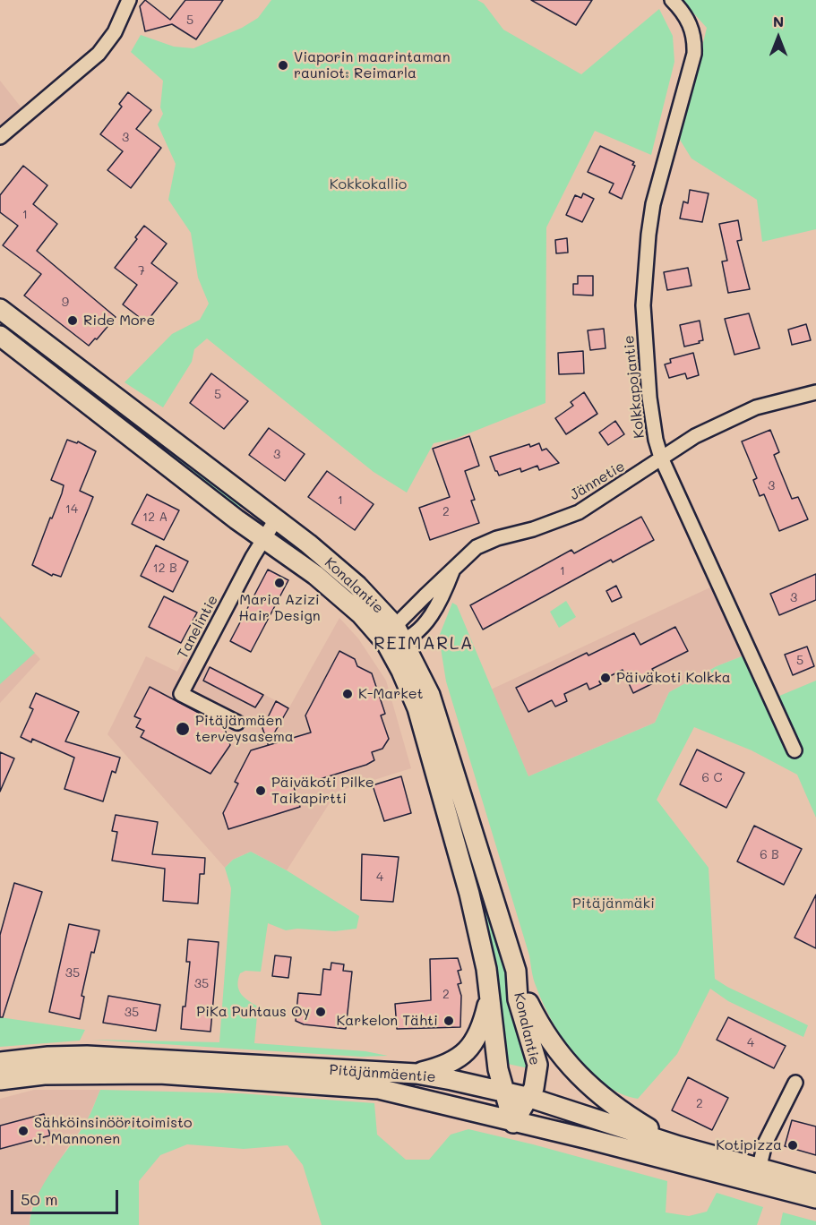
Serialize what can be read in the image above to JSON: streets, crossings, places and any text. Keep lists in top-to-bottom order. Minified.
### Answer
{"streets":{"main road":["Konalantie","Pitäjänmäentie"],"street":["Kolkkapojantie","Jännetie","Tanelintie"]},"crossings":[["Kolkkapojantie","Jännetie"],["Jännetie","Konalantie"],["Konalantie","Tanelintie"],["Konalantie","Pitäjänmäentie"]],"districts":["REIMARLA"],"parks":["Kokkokallio","Pitäjänmäki"],"places":["Viaporin maarintaman rauniot: Reimarla","Ride More","Maria Azizi Hair Design","Päiväkoti Kolkka","K-Market","Pitäjänmäen terveysasema","Päiväkoti Pilke Taikapirtti","PiKa Puhtaus Oy","Karkelon Tähti","Sähköinsinööritoimisto J. Mannonen","Kotipizza"],"house_numbers":["5","3","1","7","9","5","3","3","1","14","2","12 A","12 B","1","3","5","6 C","6 B","4","35","35","2","35","4","2"],"scale_bar":"50 m","north":"top"}
